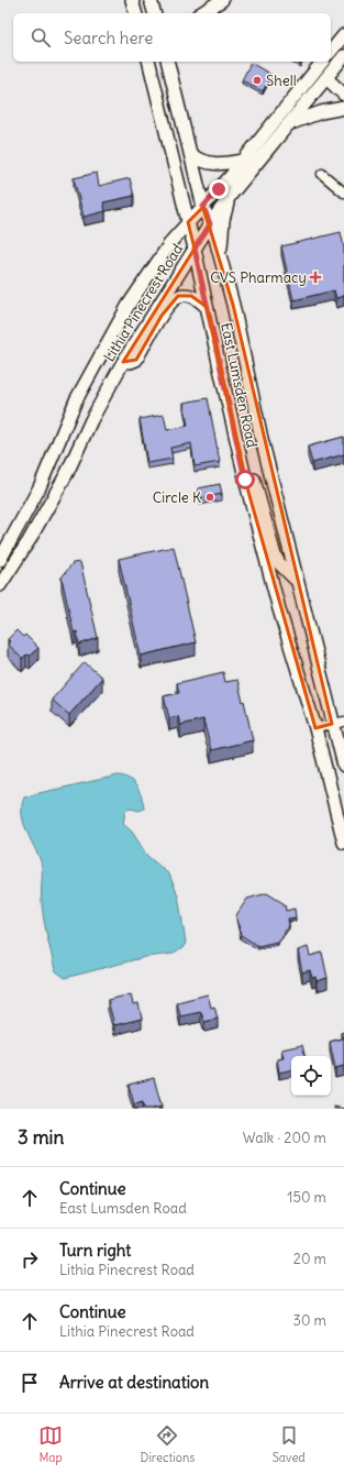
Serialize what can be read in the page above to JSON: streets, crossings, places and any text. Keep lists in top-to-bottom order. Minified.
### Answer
{"streets":{"main road":["Lithia Pinecrest Road","East Lumsden Road"]},"crossings":[["Lithia Pinecrest Road","East Lumsden Road"]],"places":{"other":["Shell","Circle K"],"health":["CVS Pharmacy"]},"page":{"search":"Search here","heading":["3 min","Walk · 200 m"],"list":[["Continue","East Lumsden Road","150 m"],["Turn right","Lithia Pinecrest Road","20 m"],["Continue","Lithia Pinecrest Road","30 m"],"Arrive at destination"],"nav":["Map","Directions","Saved"]}}
